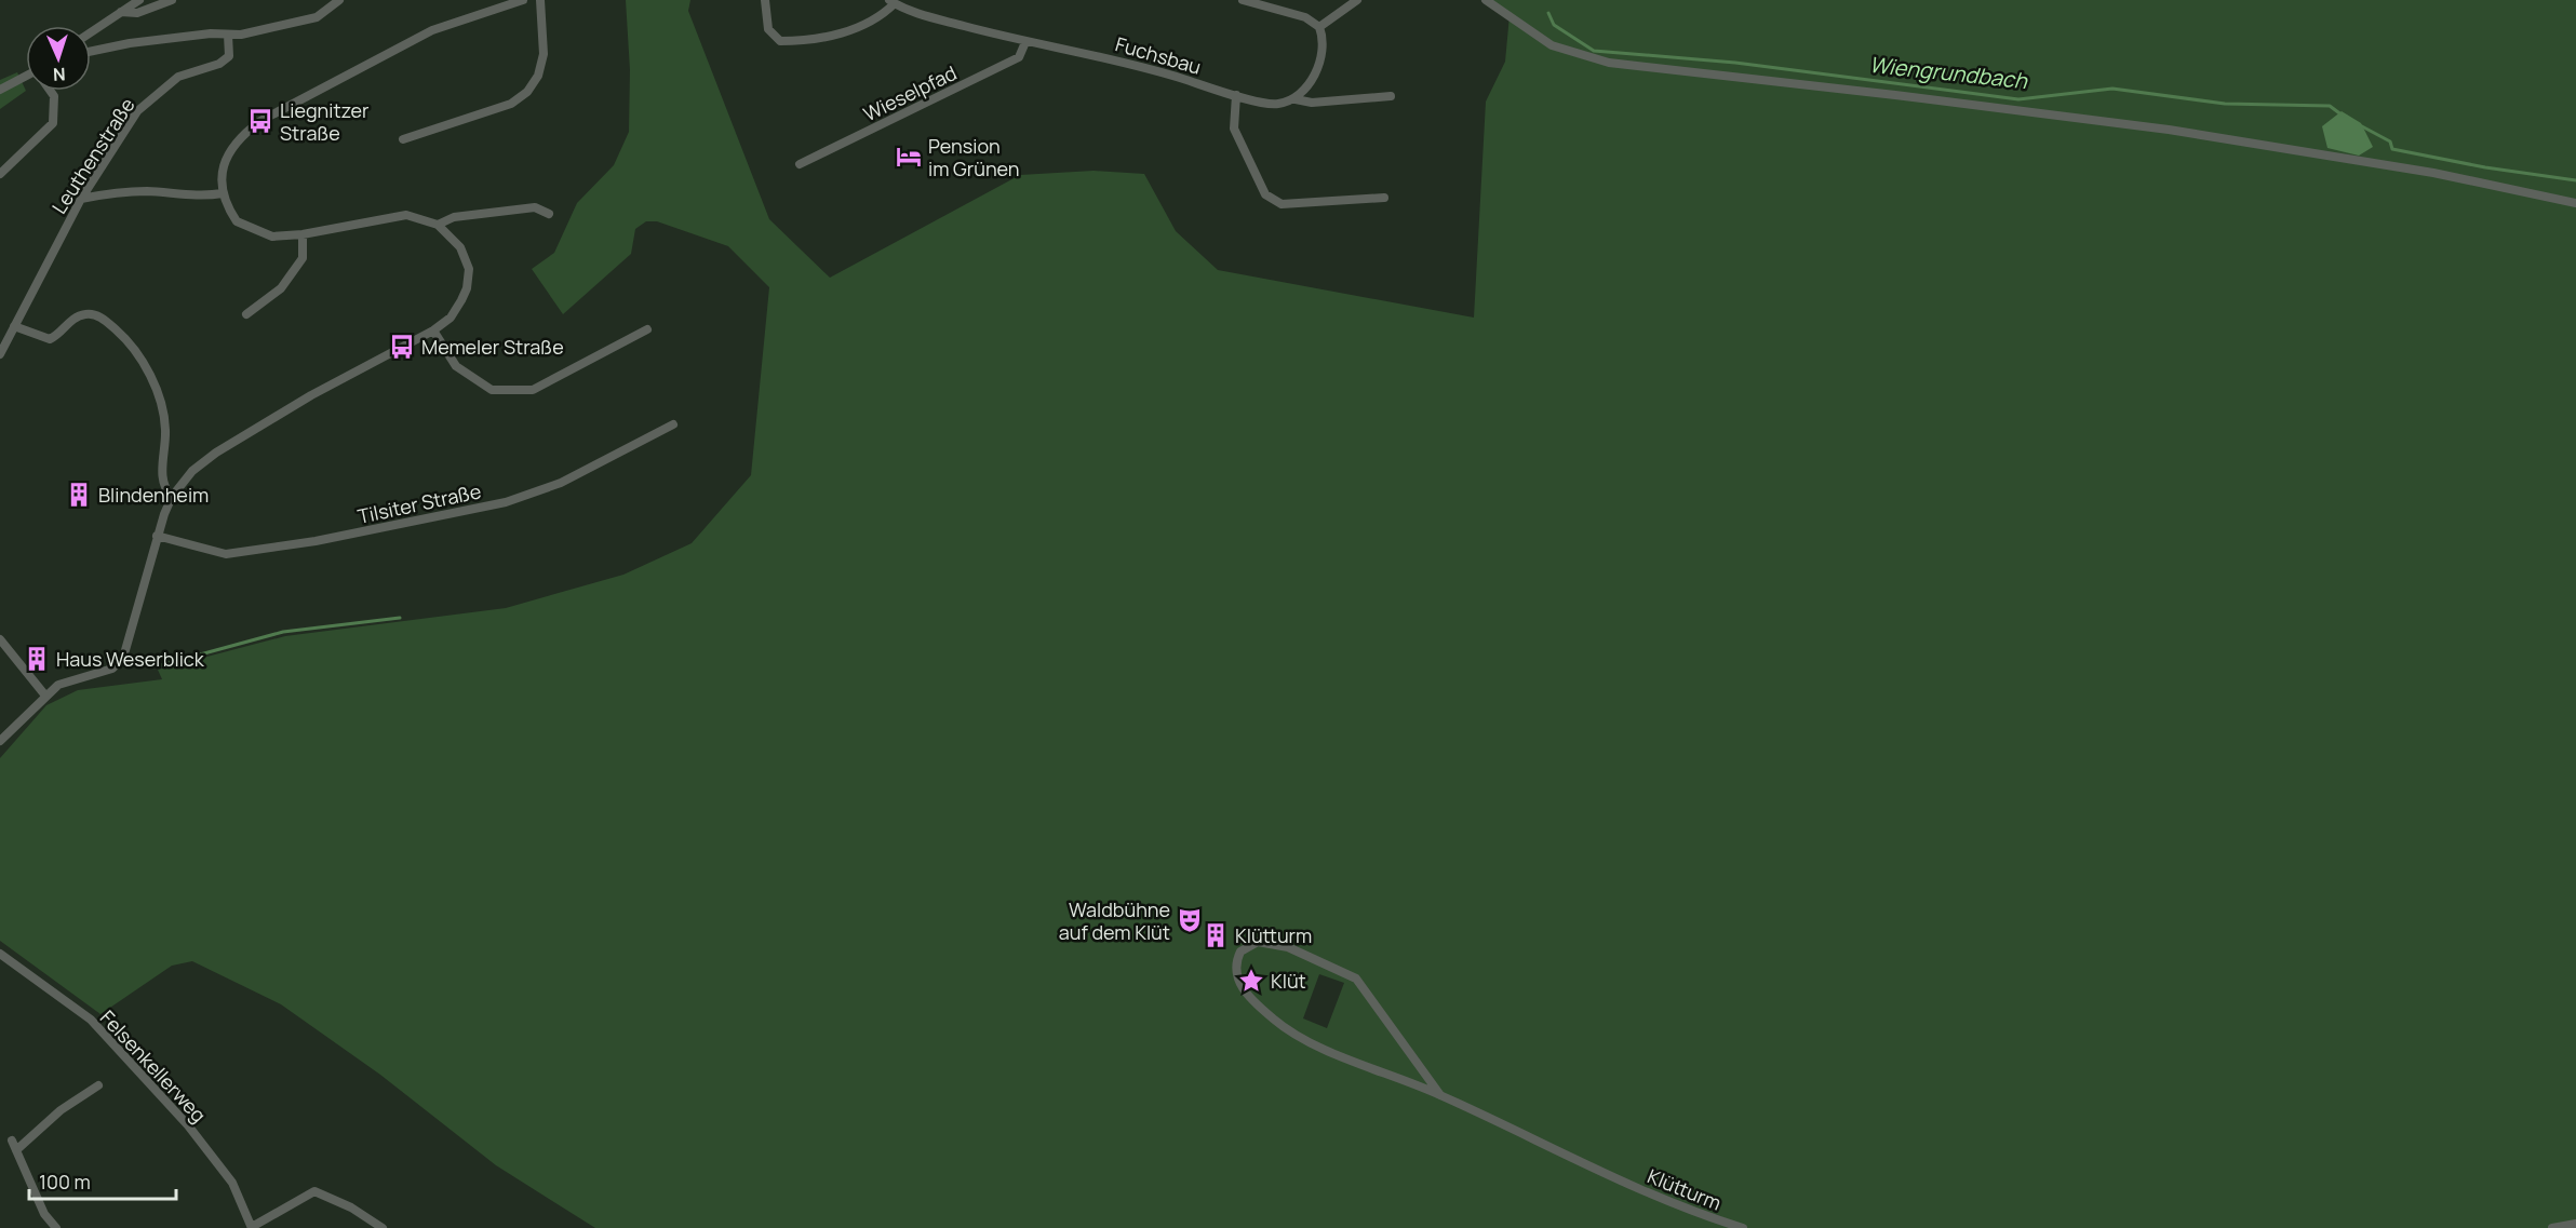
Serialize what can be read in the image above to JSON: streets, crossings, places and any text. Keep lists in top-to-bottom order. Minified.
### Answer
{"streets":{"street":["Fuchsbau","Wieselpfad","Leuthenstraße","Tilsiter Straße","Felsenkellerweg","Klütturm"]},"crossings":[["Fuchsbau","Wieselpfad"]],"water":["Wiengrundbach"],"places":{"bus stop":["Liegnitzer Straße","Memeler Straße"],"hotel":["Pension im Grünen"],"building":["Blindenheim","Haus Weserblick","Klütturm"],"theatre":["Waldbühne auf dem Klüt"],"place":["Klüt"]},"scale_bar":"100 m","north":"bottom"}
